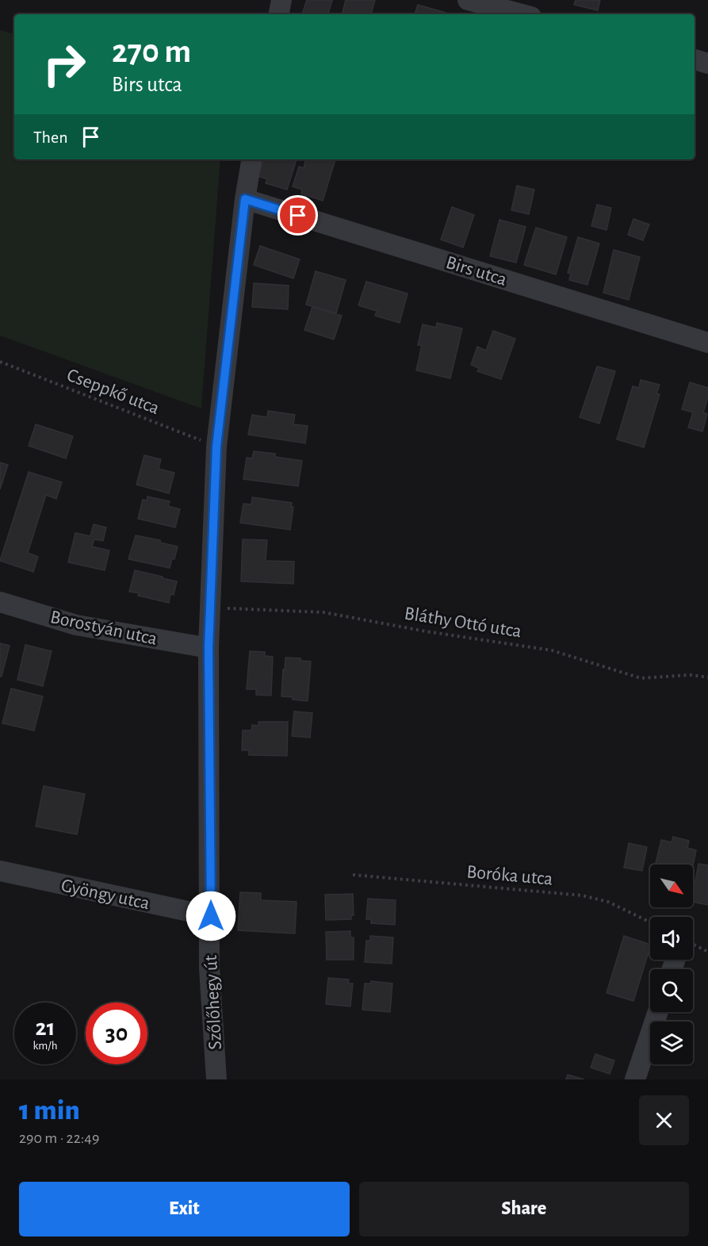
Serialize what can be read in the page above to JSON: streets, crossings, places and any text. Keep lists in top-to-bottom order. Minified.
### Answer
{"streets":{"street":["Birs utca","Borostyán utca","Gyöngy utca","Szőlőhegy út"],"path":["Cseppkő utca","Bláthy Ottó utca","Boróka utca"]},"crossings":[["Birs utca","Szőlőhegy út"],["Cseppkő utca","Szőlőhegy út"],["Bláthy Ottó utca","Szőlőhegy út"],["Borostyán utca","Szőlőhegy út"],["Gyöngy utca","Szőlőhegy út"]],"north":"bottom right","page":{"turn":["270 m","Birs utca"],"then":"Then","speed":"21 km/h","limit":"30","heading":["1 min","290 m · 22:49"],"buttons":["Exit","Share"]}}
